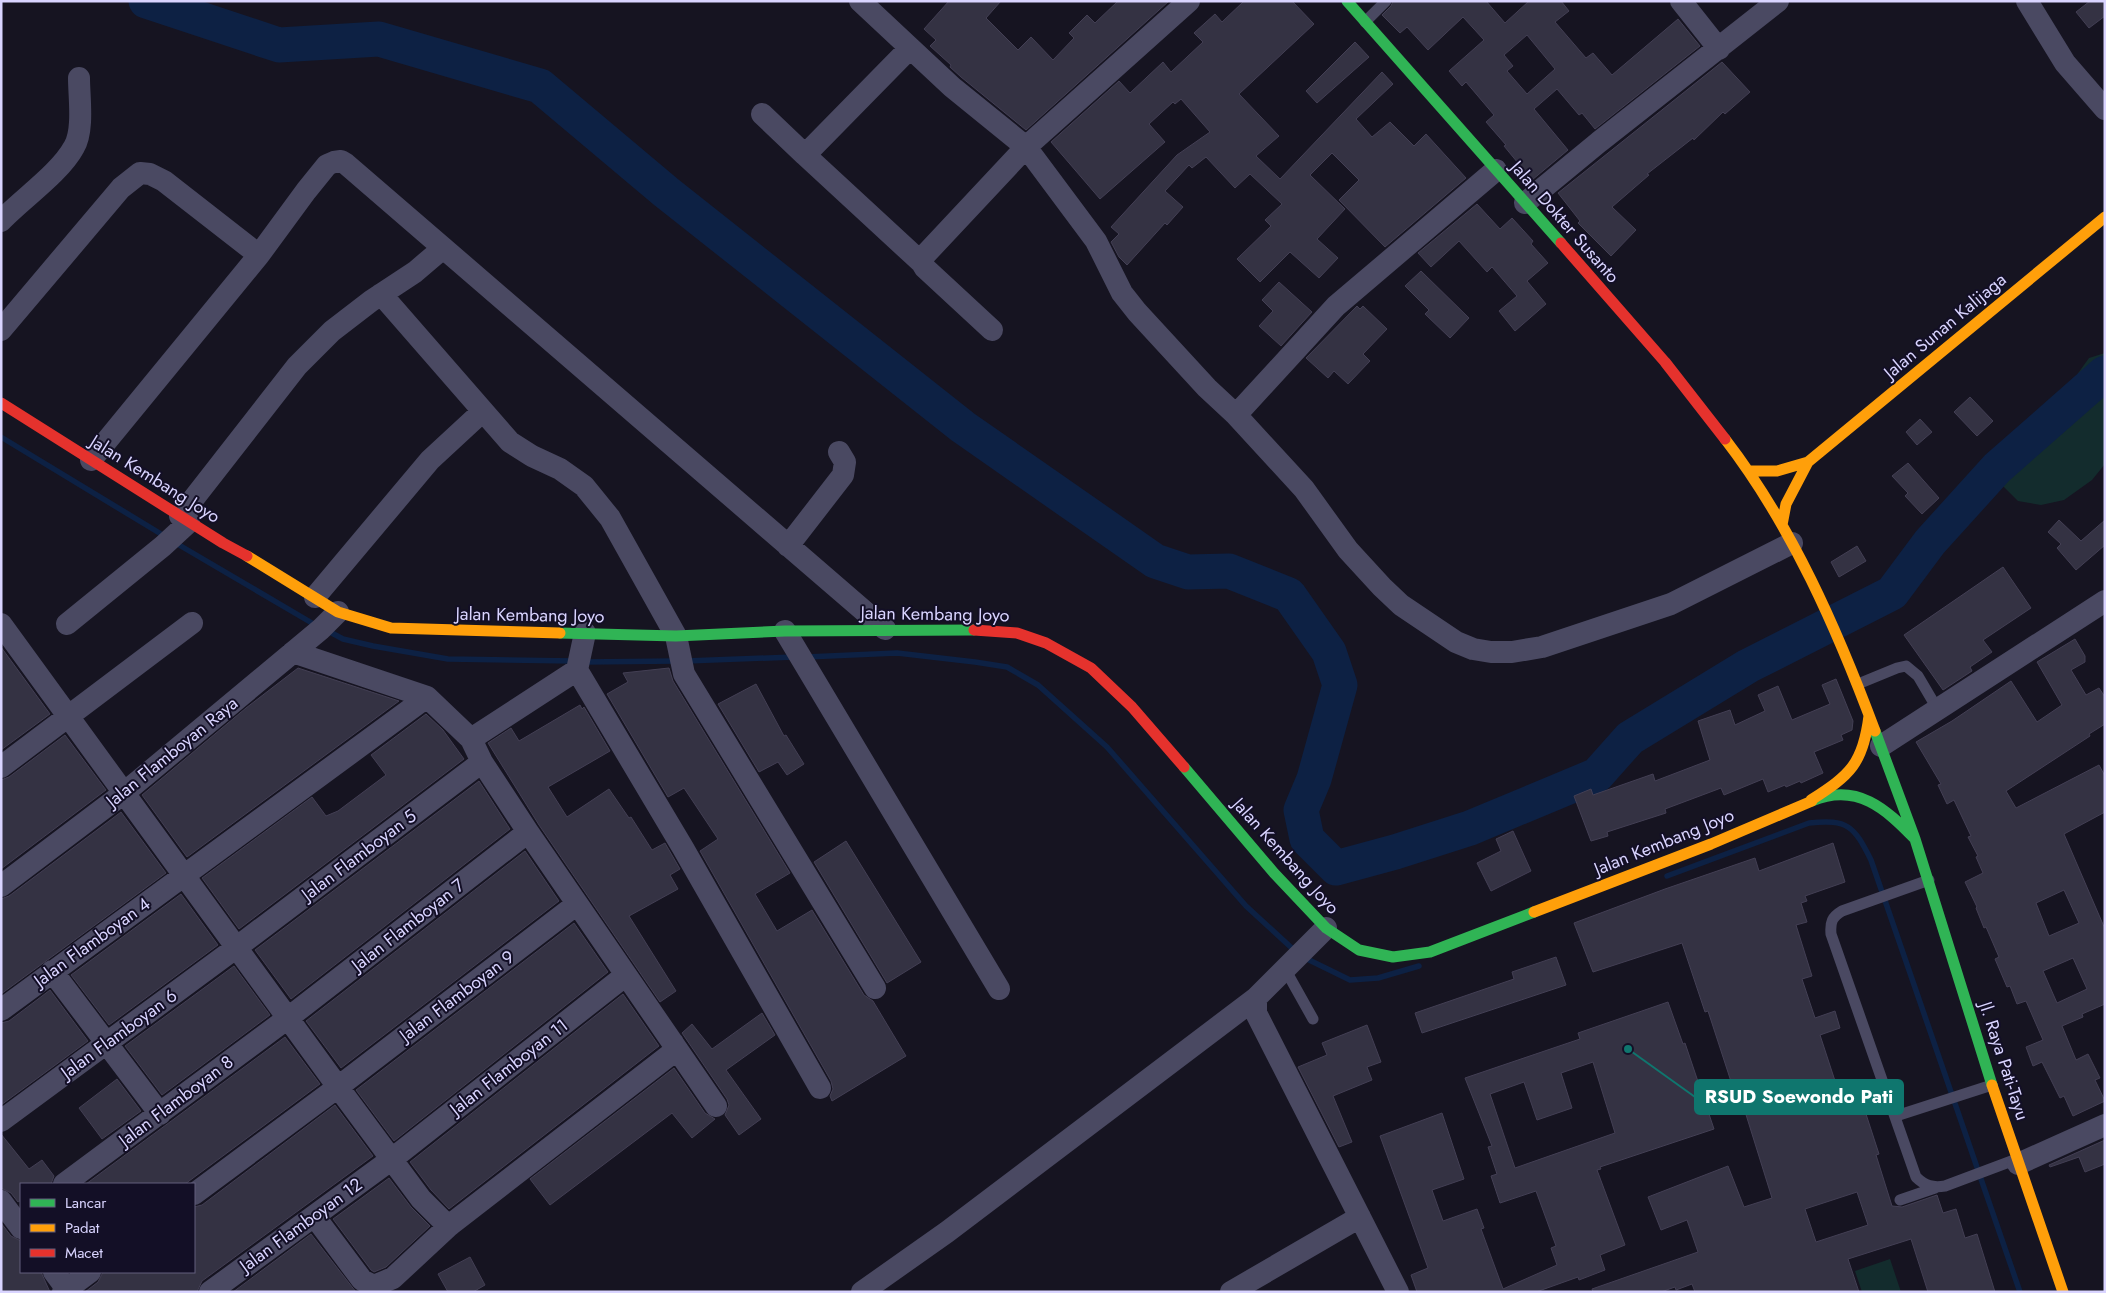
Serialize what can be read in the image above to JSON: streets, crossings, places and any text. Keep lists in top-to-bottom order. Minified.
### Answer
{"streets":{"main road":["Jalan Dokter Susanto","Jalan Sunan Kalijaga","Jalan Kembang Joyo","Jl. Raya Pati-Tayu"],"street":["Jalan Flamboyan Raya","Jalan Flamboyan 5","Jalan Flamboyan 7","Jalan Flamboyan 4","Jalan Flamboyan 9","Jalan Flamboyan 6","Jalan Flamboyan 11","Jalan Flamboyan 8","Jalan Flamboyan 12"]},"crossings":[["Jalan Dokter Susanto","Jalan Sunan Kalijaga"],["Jalan Dokter Susanto","Jl. Raya Pati-Tayu"],["Jalan Kembang Joyo","Jalan Flamboyan Raya"],["Jalan Kembang Joyo","Jl. Raya Pati-Tayu"],["Jalan Flamboyan 5","Jalan Flamboyan 6"],["Jalan Flamboyan 7","Jalan Flamboyan 8"],["Jalan Flamboyan 11","Jalan Flamboyan 12"]],"places":["RSUD Soewondo Pati"],"legend":["Lancar","Padat","Macet"]}
